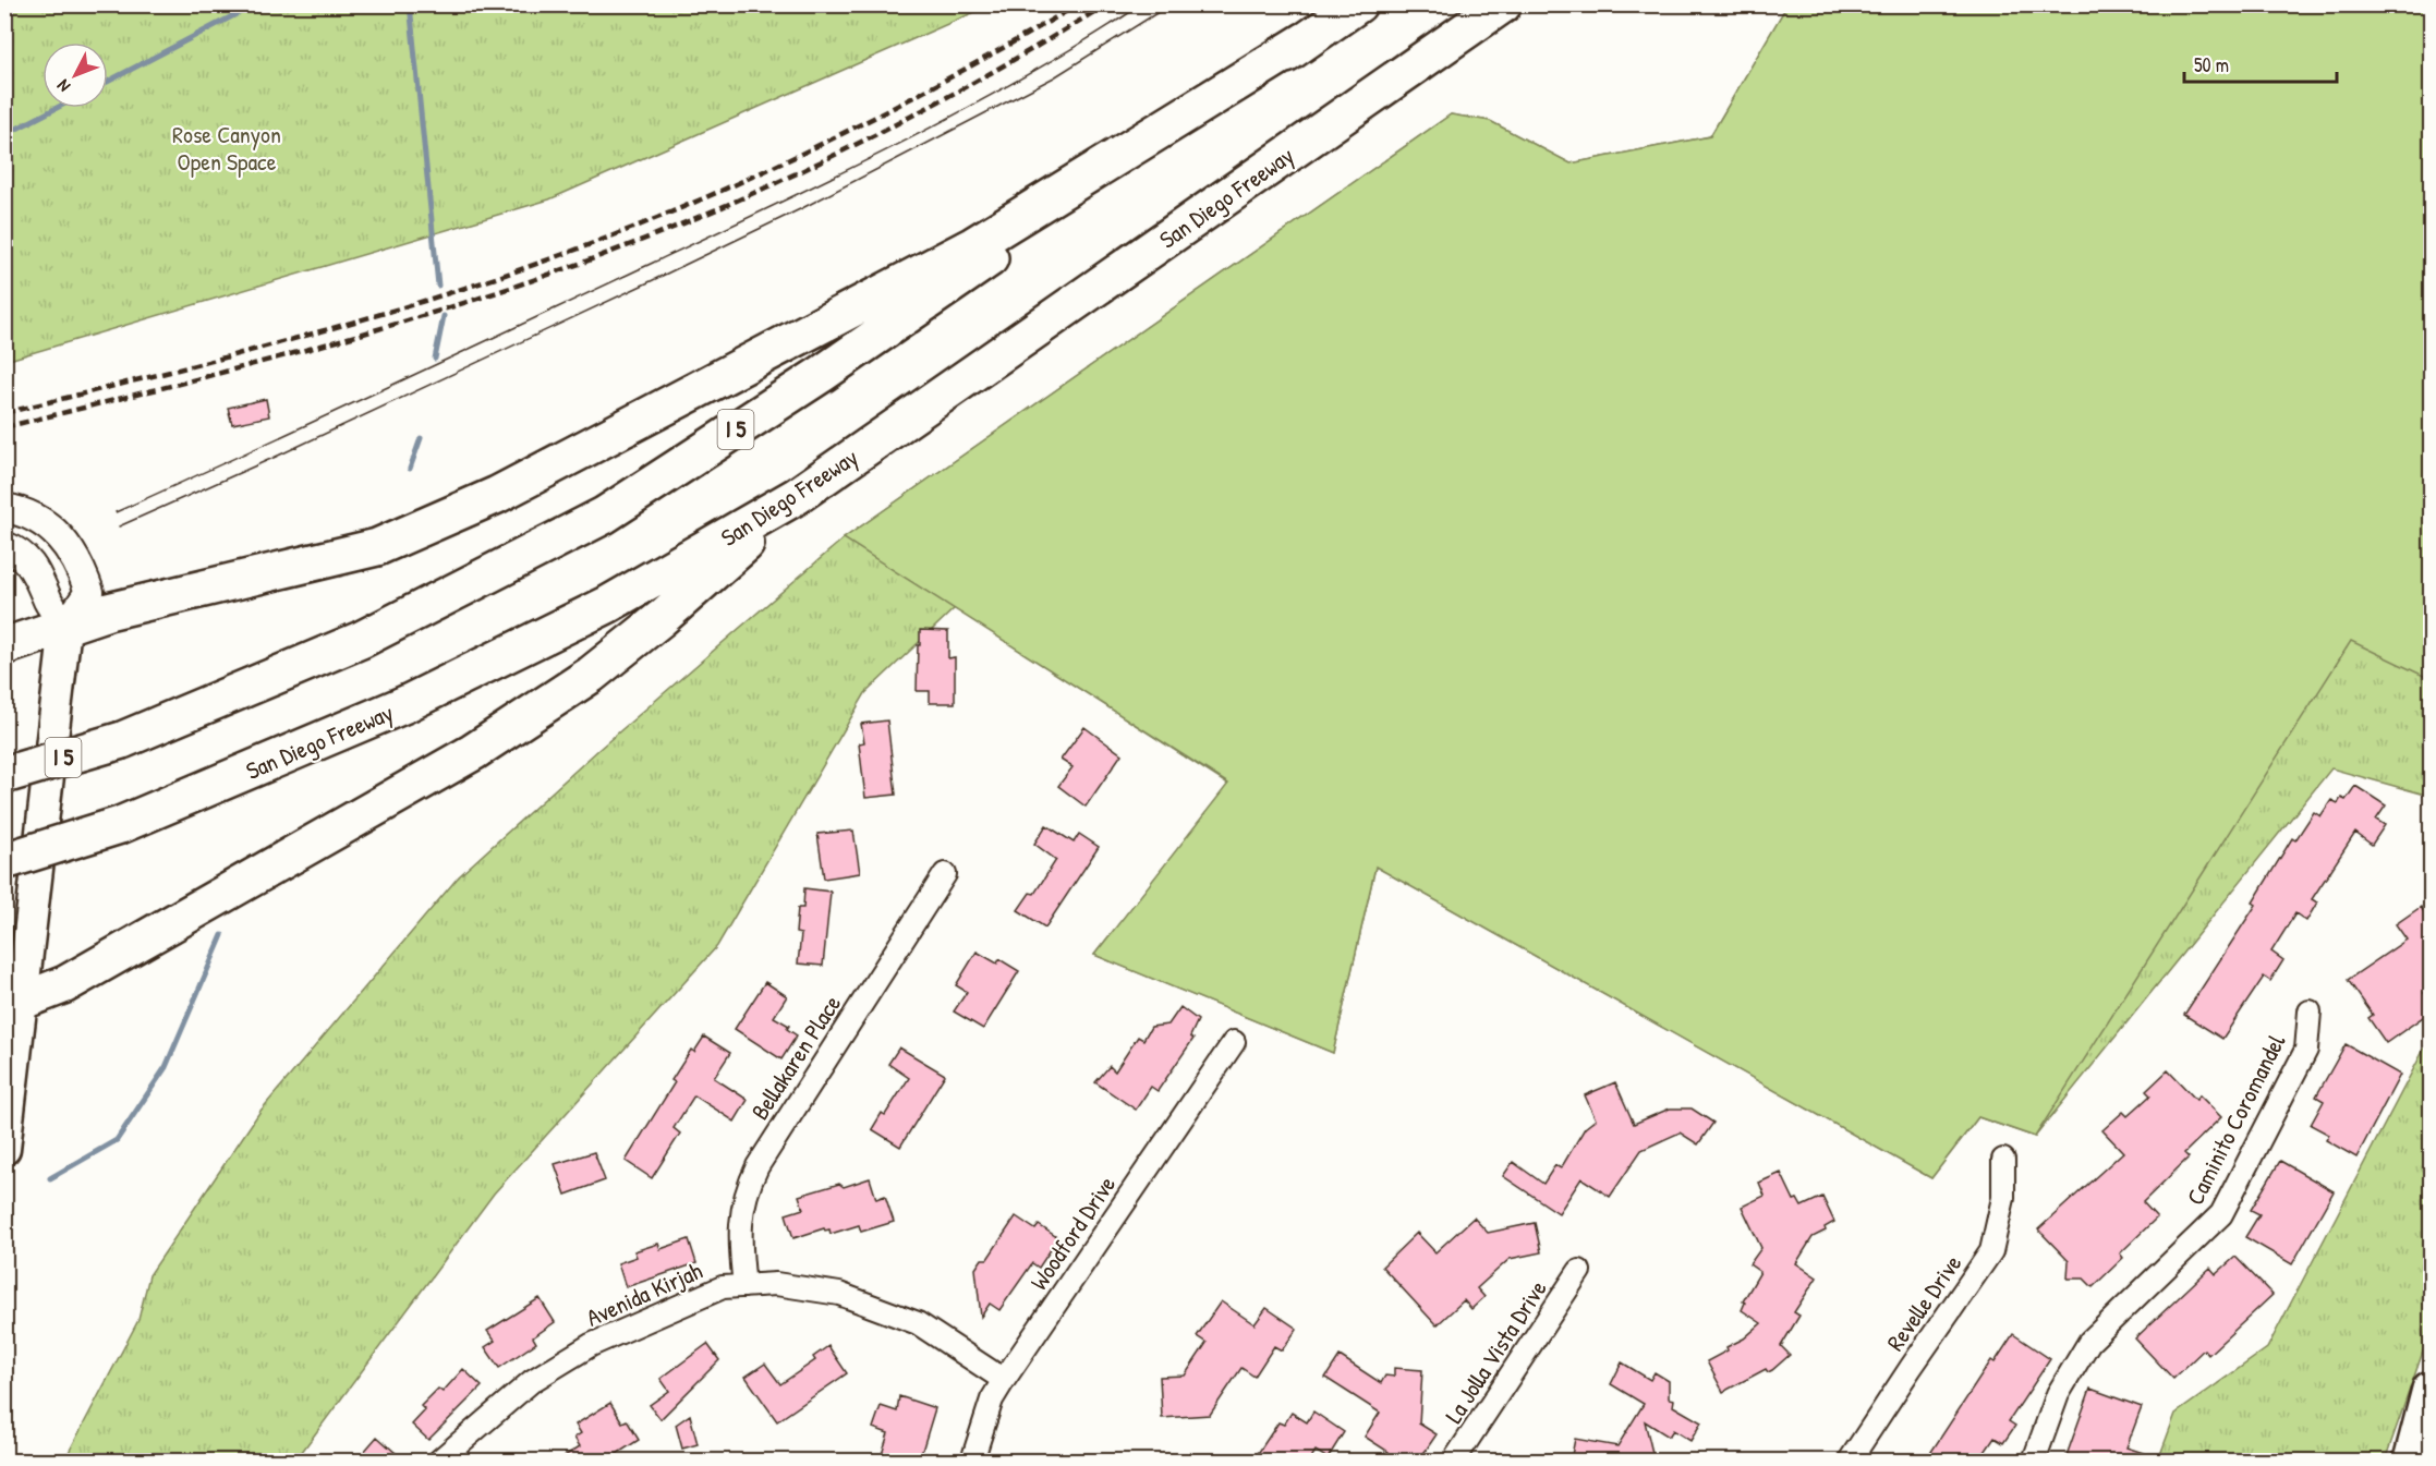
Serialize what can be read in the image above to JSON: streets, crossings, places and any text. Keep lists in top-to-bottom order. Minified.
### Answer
{"streets":{"highway":["San Diego Freeway","I 5"],"street":["Bellakaren Place","Caminito Coromandel","Woodford Drive","Avenida Kirjah","Revelle Drive","La Jolla Vista Drive"]},"crossings":[["Bellakaren Place","Avenida Kirjah"],["Woodford Drive","Avenida Kirjah"]],"parks":["Rose Canyon Open Space"],"scale_bar":"50 m","north":"bottom left"}
